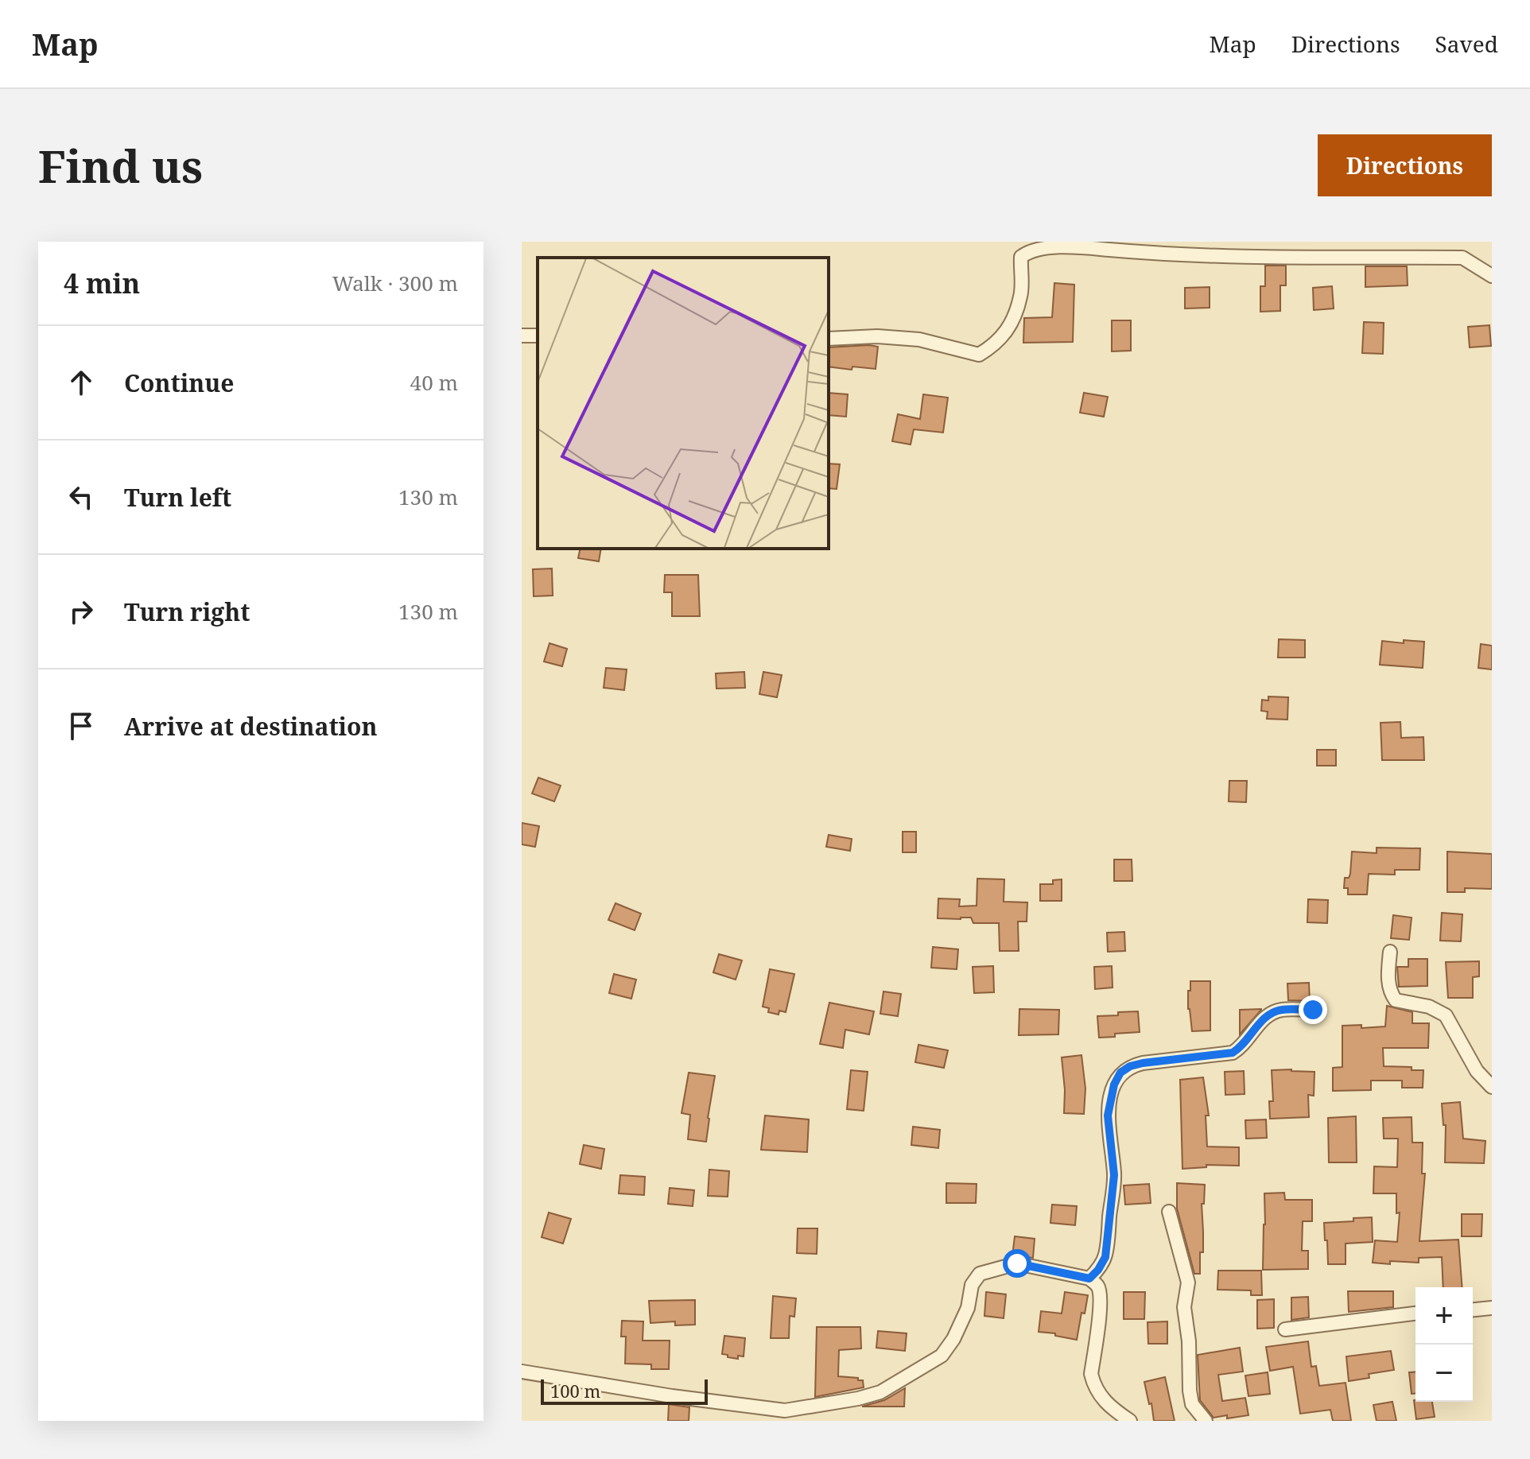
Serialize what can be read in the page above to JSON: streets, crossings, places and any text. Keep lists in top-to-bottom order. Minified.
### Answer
{"scale_bar":"100 m","page":{"header":"Map","nav":["Map","Directions","Saved"],"buttons":"Directions","title":"Find us","heading":["4 min","Walk · 300 m"],"list":[["Continue","40 m"],["Turn left","130 m"],["Turn right","130 m"],"Arrive at destination"],"map_buttons":["+","−"],"scale":"100 m"}}
